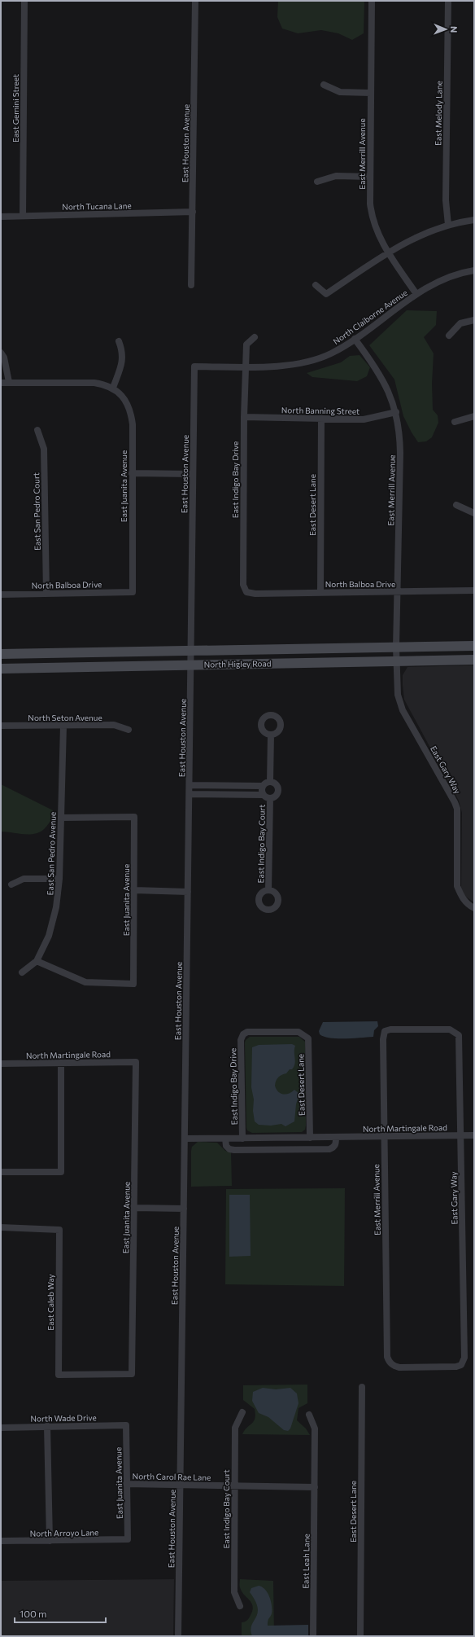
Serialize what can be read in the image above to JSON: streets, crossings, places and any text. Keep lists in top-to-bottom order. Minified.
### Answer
{"streets":{"main road":["North Higley Road"],"street":["East Gemini Street","East Melody Lane","East Houston Avenue","East Merrill Avenue","North Tucana Lane","North Claiborne Avenue","North Banning Street","East Indigo Bay Drive","East Juanita Avenue","East Desert Lane","East San Pedro Court","North Balboa Drive","North Seton Avenue","East Gary Way","East Indigo Bay Court","East San Pedro Avenue","North Martingale Road","East Caleb Way","North Wade Drive","North Carol Rae Lane","North Arroyo Lane","East Leah Lane"]},"crossings":[["East Gemini Street","North Tucana Lane"],["East Houston Avenue","North Tucana Lane"],["East Houston Avenue","North Claiborne Avenue"],["East Houston Avenue","North Higley Road"],["East Houston Avenue","North Martingale Road"],["East Houston Avenue","North Carol Rae Lane"],["East Merrill Avenue","North Claiborne Avenue"],["East Merrill Avenue","North Banning Street"],["East Merrill Avenue","North Balboa Drive"],["East Merrill Avenue","North Higley Road"],["East Merrill Avenue","East Gary Way"],["East Merrill Avenue","North Martingale Road"],["North Claiborne Avenue","East Indigo Bay Drive"],["North Banning Street","East Indigo Bay Drive"],["North Banning Street","East Desert Lane"],["East Indigo Bay Drive","East Desert Lane"],["East Indigo Bay Drive","North Balboa Drive"],["East Indigo Bay Drive","North Martingale Road"],["East Juanita Avenue","North Balboa Drive"],["East Juanita Avenue","East San Pedro Avenue"],["East Juanita Avenue","North Martingale Road"],["East Juanita Avenue","East Caleb Way"],["East Juanita Avenue","North Wade Drive"],["East Juanita Avenue","North Carol Rae Lane"],["East Juanita Avenue","North Arroyo Lane"],["East Desert Lane","North Balboa Drive"],["East Desert Lane","North Martingale Road"],["East San Pedro Court","North Balboa Drive"],["North Higley Road","East Gary Way"],["North Seton Avenue","East San Pedro Avenue"],["East Gary Way","North Martingale Road"],["East Indigo Bay Court","North Carol Rae Lane"],["North Carol Rae Lane","East Leah Lane"]],"scale_bar":"100 m","north":"right"}
